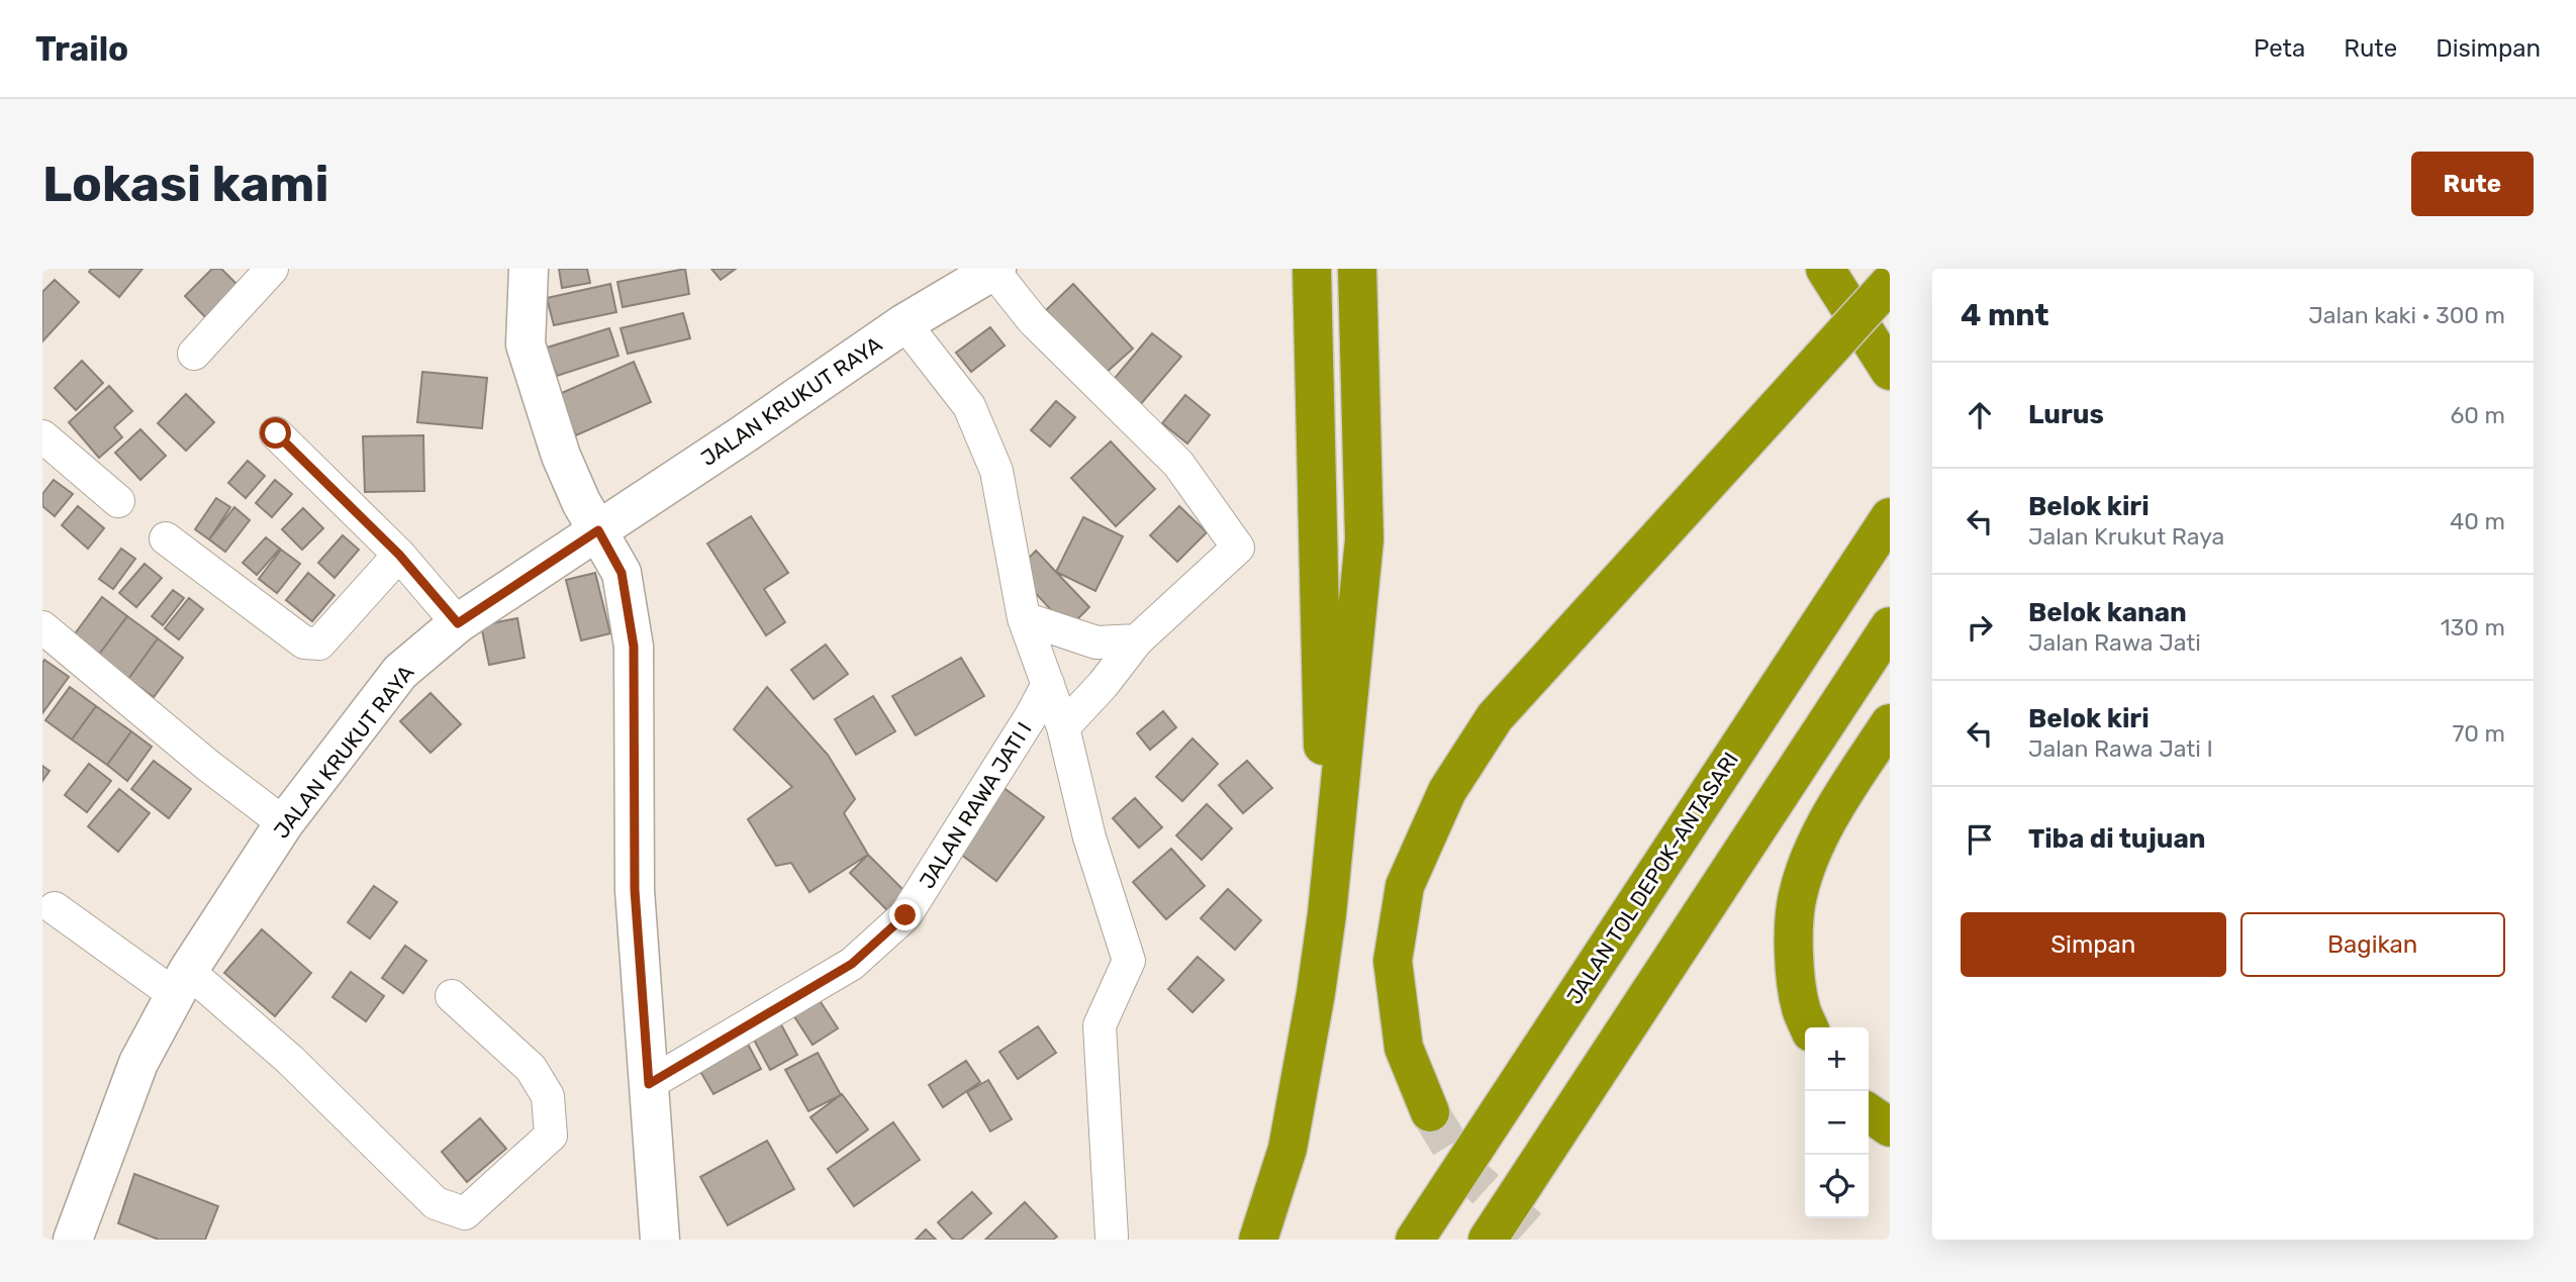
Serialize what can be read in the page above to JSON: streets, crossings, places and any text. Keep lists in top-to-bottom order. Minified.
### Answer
{"streets":{"highway":["JALAN TOL DEPOK–ANTASARI"],"street":["JALAN KRUKUT RAYA","JALAN RAWA JATI I"]},"page":{"header":"Trailo","nav":["Peta","Rute","Disimpan"],"buttons":["Rute",["Simpan","Bagikan"]],"title":"Lokasi kami","heading":["4 mnt","Jalan kaki · 300 m"],"list":[["Lurus","60 m"],["Belok kiri","Jalan Krukut Raya","40 m"],["Belok kanan","Jalan Rawa Jati","130 m"],["Belok kiri","Jalan Rawa Jati I","70 m"],"Tiba di tujuan"],"map_buttons":["+","−"]}}
